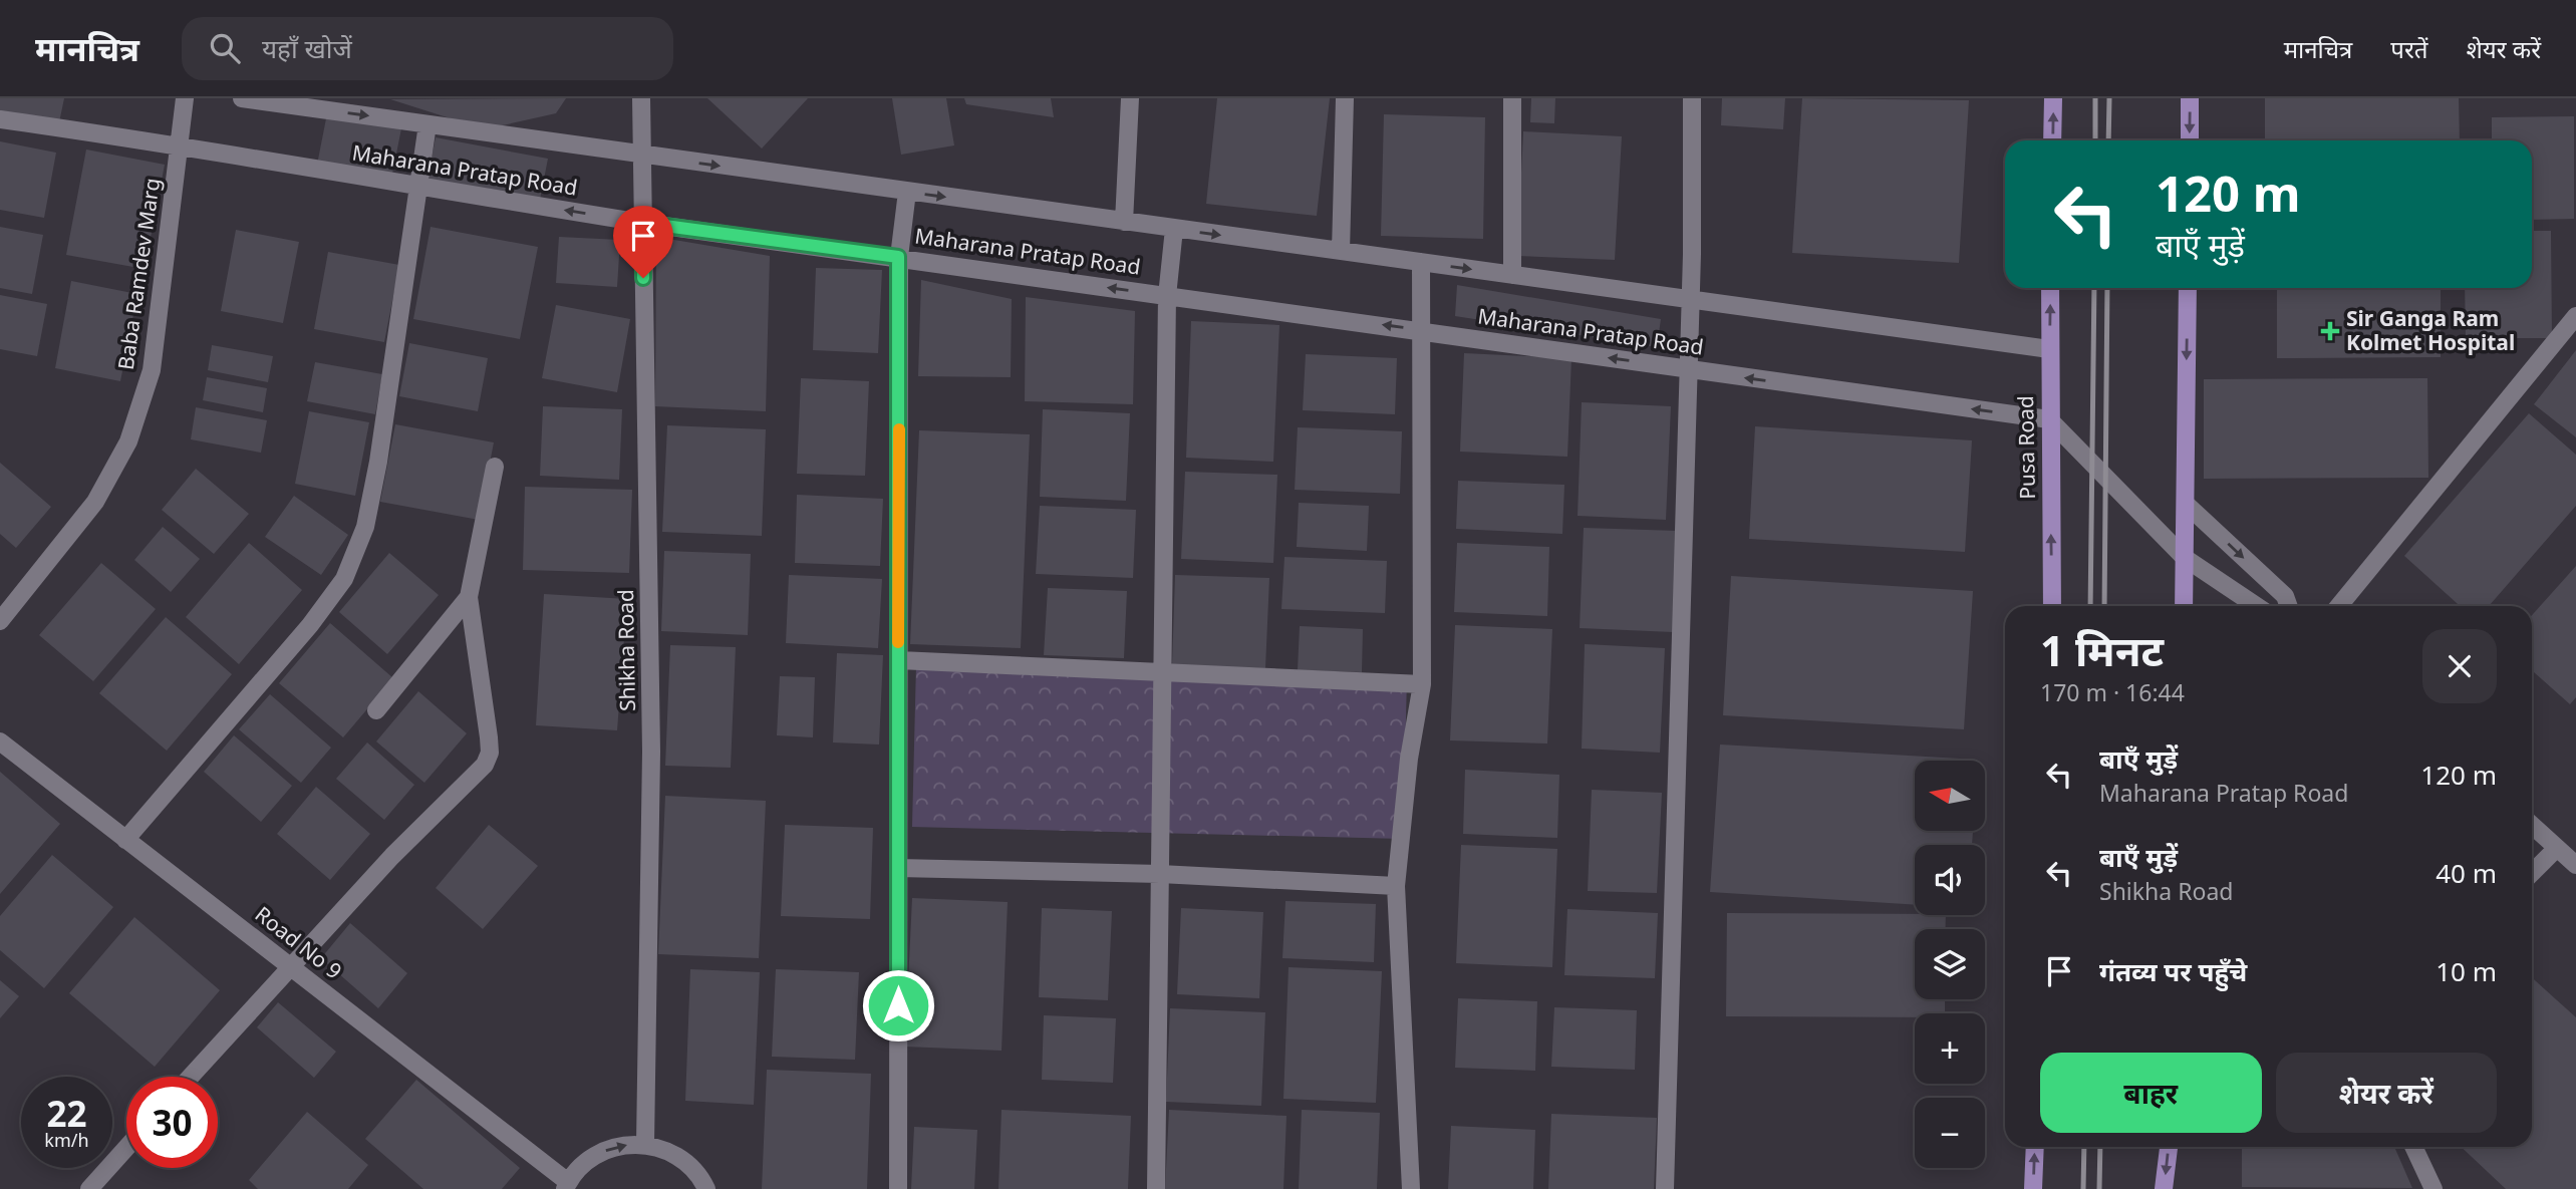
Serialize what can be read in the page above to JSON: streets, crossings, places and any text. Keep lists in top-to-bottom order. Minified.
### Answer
{"streets":{"main road":["Pusa Road"],"street":["Maharana Pratap Road","Baba Ramdev Marg","Shikha Road","Road No 9"]},"crossings":[["Maharana Pratap Road","Baba Ramdev Marg"],["Maharana Pratap Road","Pusa Road"],["Maharana Pratap Road","Shikha Road"]],"places":{"health":["Sir Ganga Ram Kolmet Hospital"]},"north":"left","page":{"header":"मानचित्र","search":"यहाँ खोजें","nav":["मानचित्र","परतें","शेयर करें"],"turn":["120 m","बाएँ मुड़ें"],"heading":["1 मिनट","170 m · 16:44"],"list":[{"name":"बाएँ मुड़ें","note":"Maharana Pratap Road","value":"120 m"},{"name":"बाएँ मुड़ें","note":"Shikha Road","value":"40 m"},{"name":"गंतव्य पर पहुँचे","value":"10 m"}],"map_buttons":["+","−"],"buttons":["बाहर","शेयर करें"],"speed":"22 km/h","limit":"30"}}
